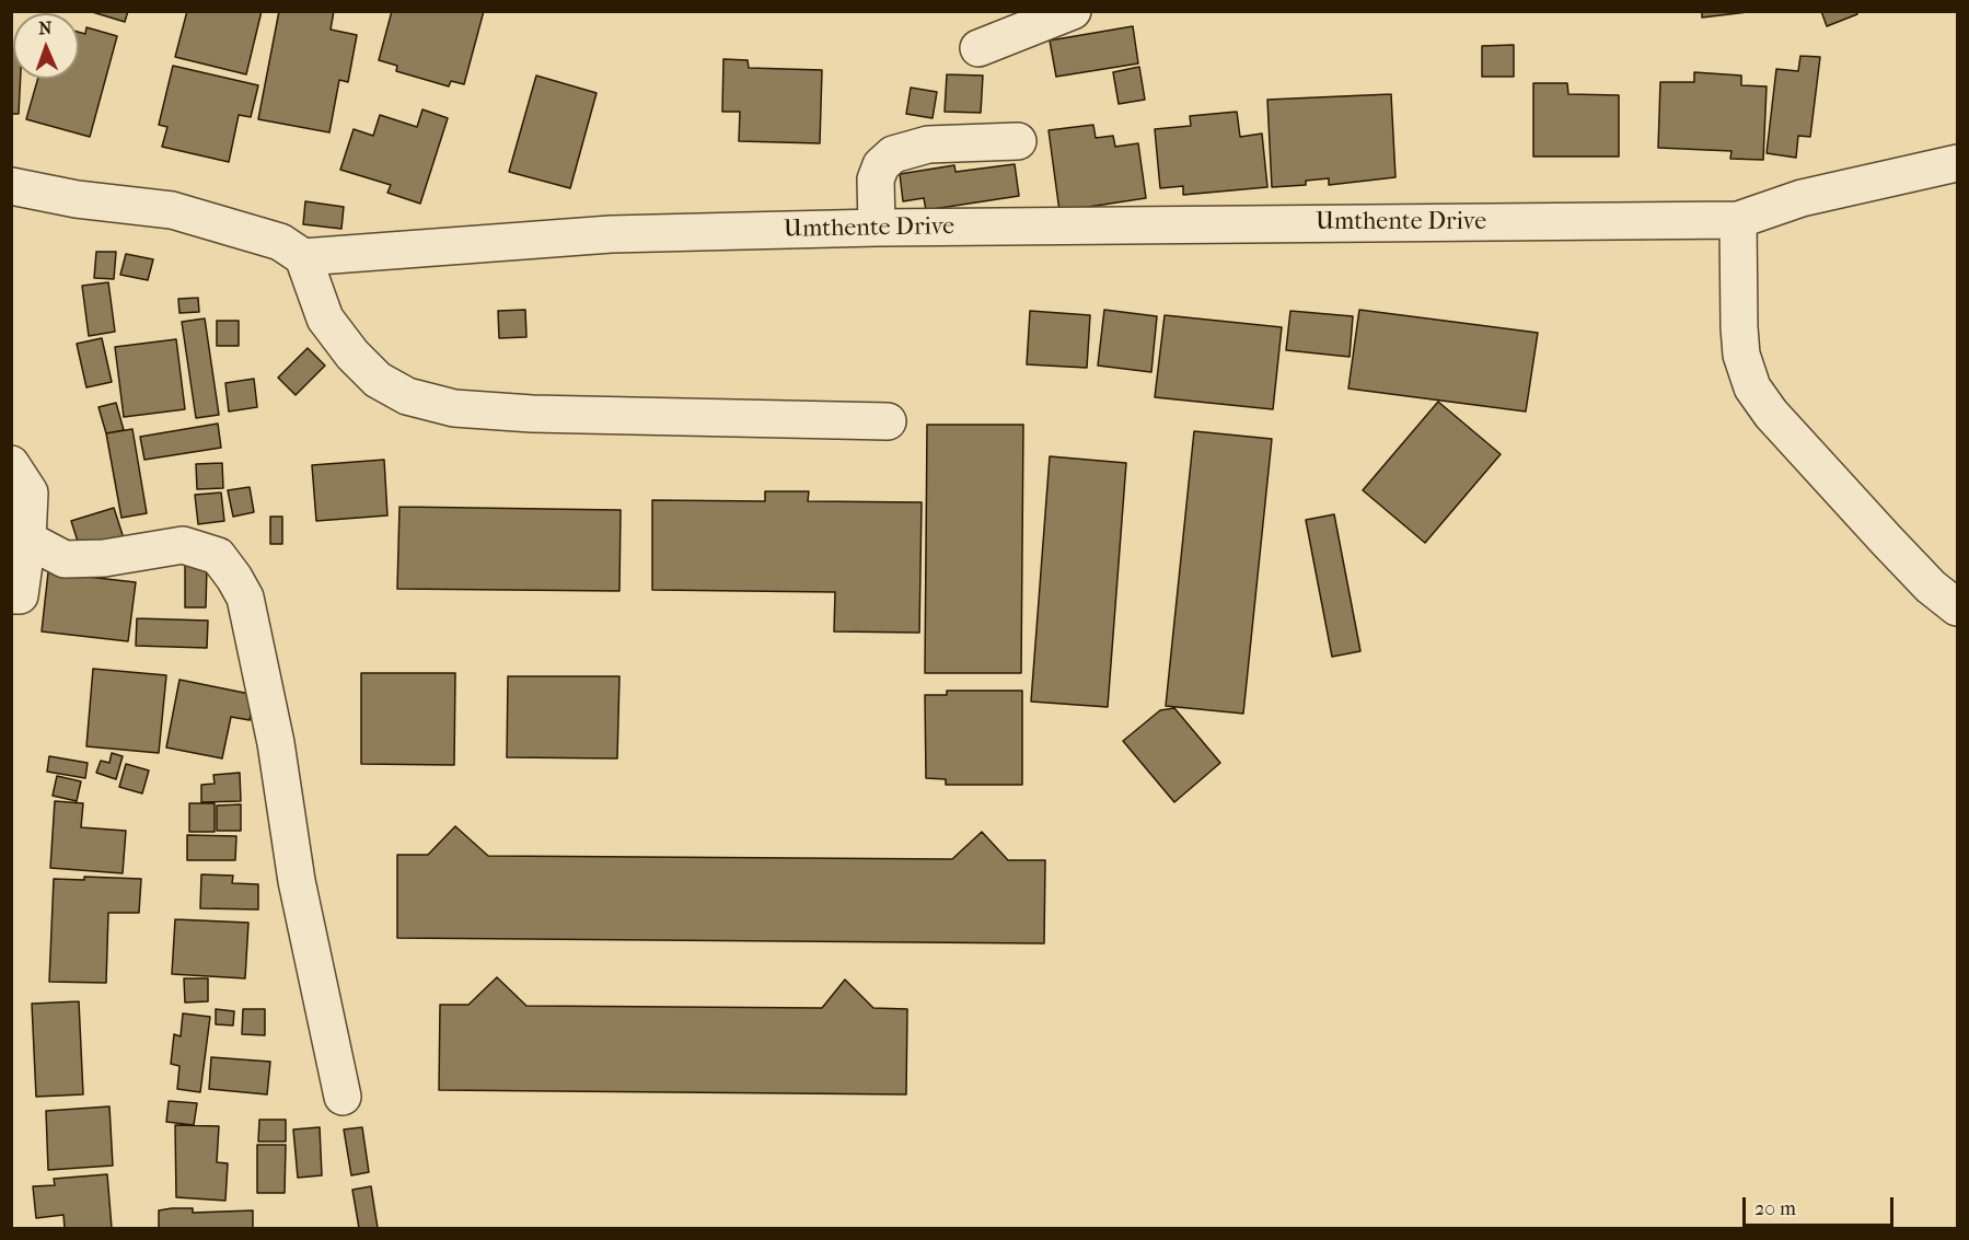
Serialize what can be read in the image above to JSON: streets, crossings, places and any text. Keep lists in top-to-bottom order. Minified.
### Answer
{"streets":{"street":["Umthente Drive"]},"scale_bar":"20 m","north":"top"}
